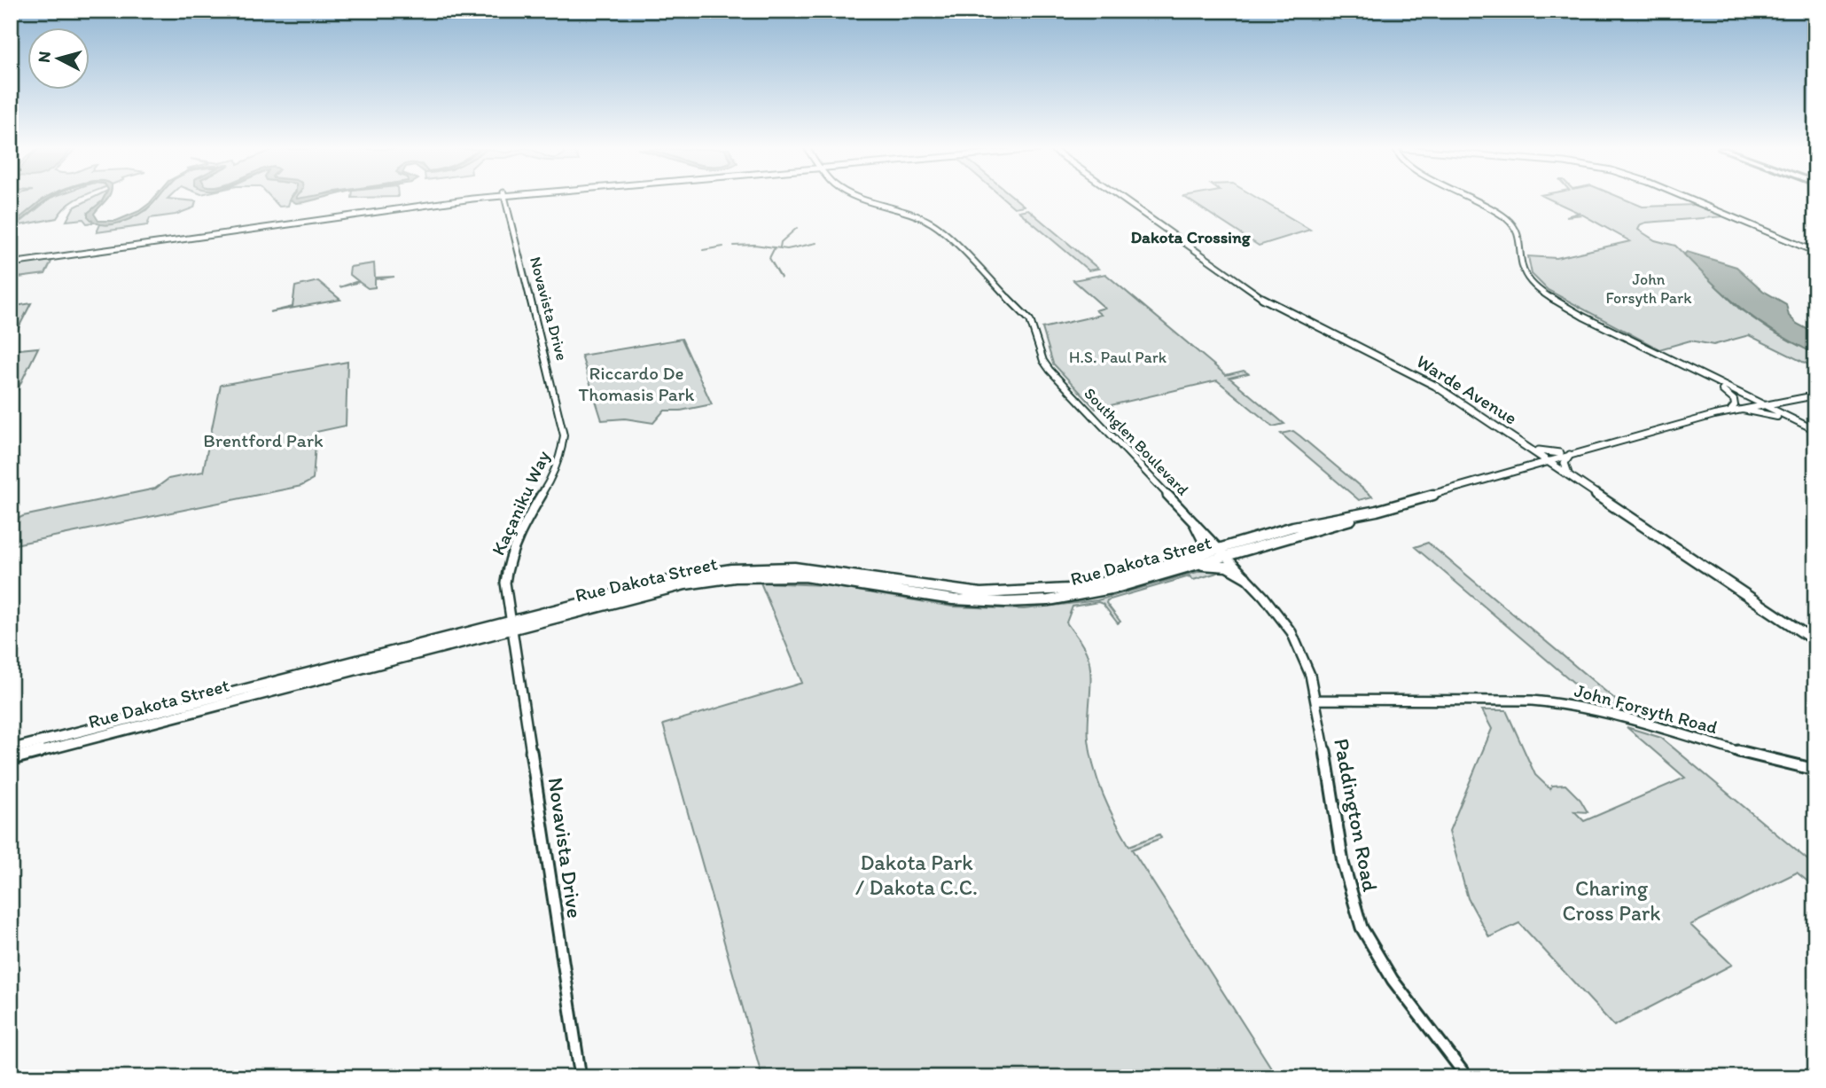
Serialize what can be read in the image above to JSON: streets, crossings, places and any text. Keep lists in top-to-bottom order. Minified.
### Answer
{"streets":{"main road":["Warde Avenue","Rue Dakota Street"],"street":["Novavista Drive","Southglen Boulevard","Kaçaniku Way","John Forsyth Road","Paddington Road"]},"crossings":[["Novavista Drive","Kaçaniku Way"],["Novavista Drive","Rue Dakota Street"],["Warde Avenue","Rue Dakota Street"],["Southglen Boulevard","Rue Dakota Street"],["Southglen Boulevard","Paddington Road"],["Kaçaniku Way","Rue Dakota Street"],["Rue Dakota Street","Paddington Road"],["John Forsyth Road","Paddington Road"]],"districts":["Dakota Crossing"],"parks":["John Forsyth Park","H.S. Paul Park","Riccardo De Thomasis Park","Brentford Park","Dakota Park / Dakota C.C.","Charing Cross Park"],"north":"left"}
